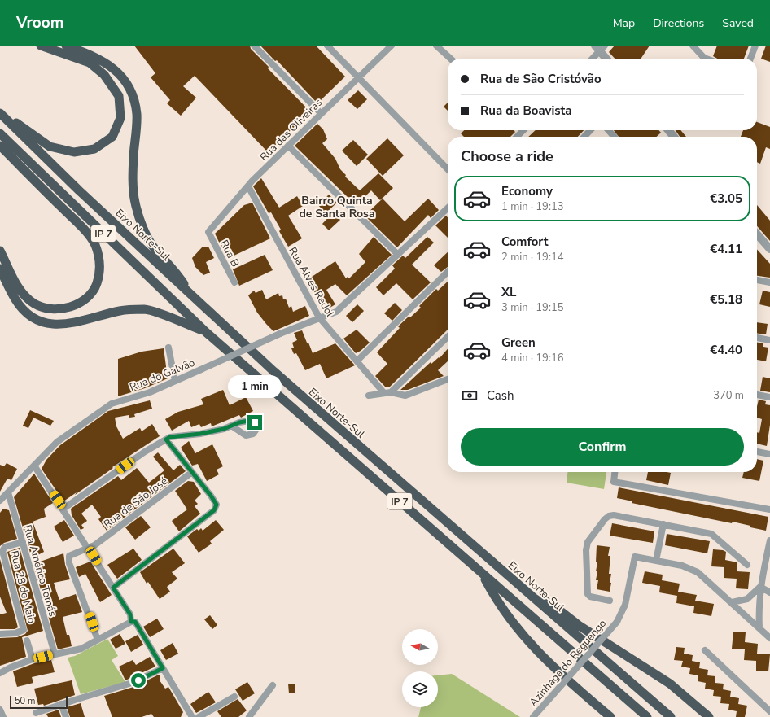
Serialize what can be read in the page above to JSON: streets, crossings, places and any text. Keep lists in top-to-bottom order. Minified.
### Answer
{"streets":{"highway":["IP 7","Eixo Norte-Sul"],"street":["Rua das Oliveiras","Rua B","Rua Alves Redol","Rua do Galvão","Rua de São José","Rua Américo Tomás","Rua 28 de Maio","Azinhaga do Reguengo"]},"crossings":[["Rua das Oliveiras","Rua B"],["Rua das Oliveiras","Rua Alves Redol"],["Rua Alves Redol","Rua do Galvão"],["Rua do Galvão","Rua Américo Tomás"],["Rua Américo Tomás","Rua 28 de Maio"]],"districts":["Bairro Quinta de Santa Rosa"],"scale_bar":"50 m","north":"left","page":{"header":"Vroom","nav":["Map","Directions","Saved"],"banner":["Rua de São Cristóvão","Rua da Boavista"],"heading":"Choose a ride","list":[{"name":"Economy","note":"1 min · 19:13","value":"€3.05"},{"name":"Comfort","note":"2 min · 19:14","value":"€4.11"},{"name":"XL","note":"3 min · 19:15","value":"€5.18"},{"name":"Green","note":"4 min · 19:16","value":"€4.40"}],"bubble":"1 min","pay":["Cash","370 m"],"buttons":"Confirm","scale":"50 m"}}
